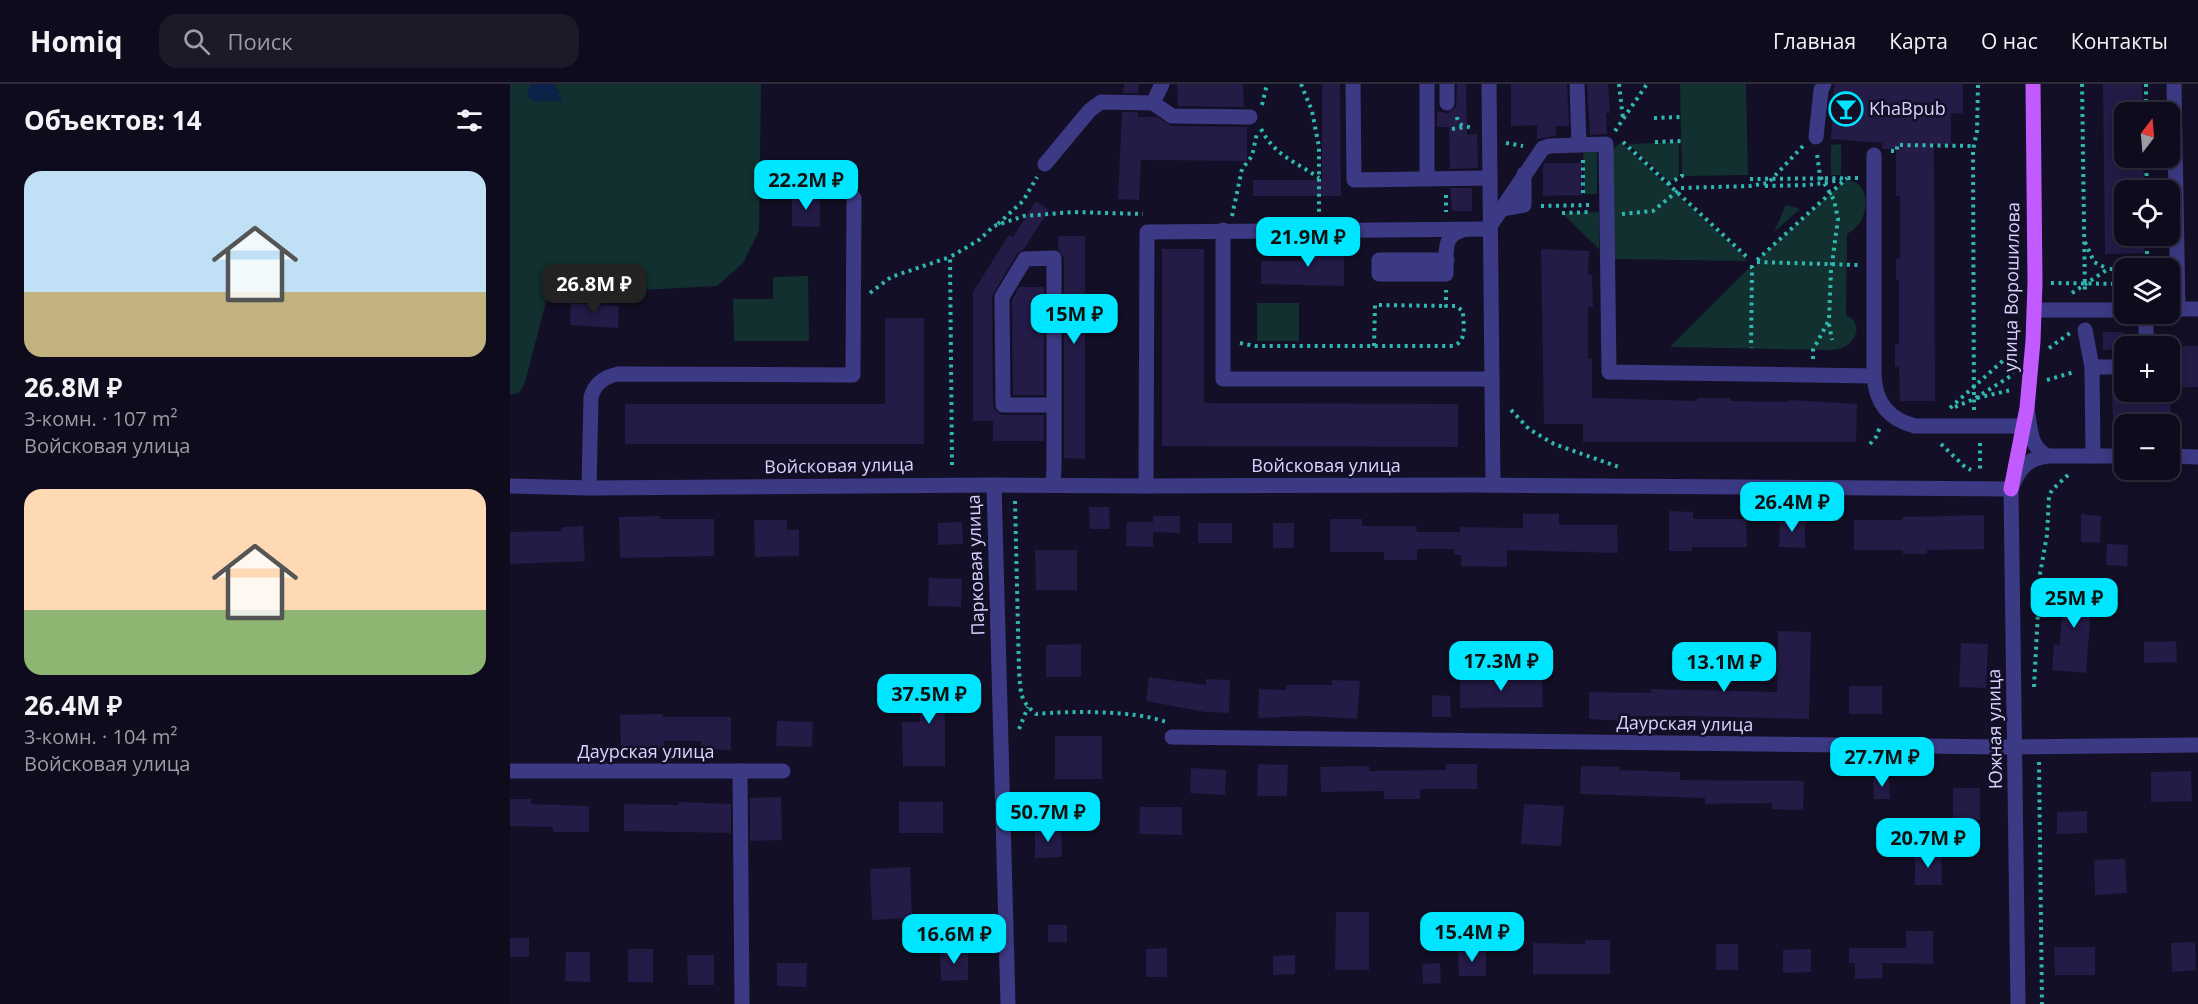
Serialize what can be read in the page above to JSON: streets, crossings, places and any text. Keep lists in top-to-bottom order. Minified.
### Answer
{"streets":{"main road":["улица Ворошилова"],"street":["Войсковая улица","Парковая улица","Даурская улица","Южная улица"]},"crossings":[["улица Ворошилова","Войсковая улица"],["улица Ворошилова","Южная улица"],["Войсковая улица","Парковая улица"],["Войсковая улица","Южная улица"],["Даурская улица","Южная улица"]],"places":{"bar":["KhaBpub"]},"north":"top","page":{"header":"Homiq","search":"Поиск","nav":["Главная","Карта","О нас","Контакты"],"heading":"Объектов: 14","map_buttons":["+","−"],"list":[{"name":"26.8M ₽","note":"3-комн. · 107 m² · Войсковая улица"},{"name":"26.4M ₽","note":"3-комн. · 104 m² · Войсковая улица"}],"price":["22.2M ₽","21.9M ₽","26.8M ₽","15M ₽","26.4M ₽","25M ₽","17.3M ₽","13.1M ₽","37.5M ₽","27.7M ₽","50.7M ₽","20.7M ₽","15.4M ₽","16.6M ₽"]}}
